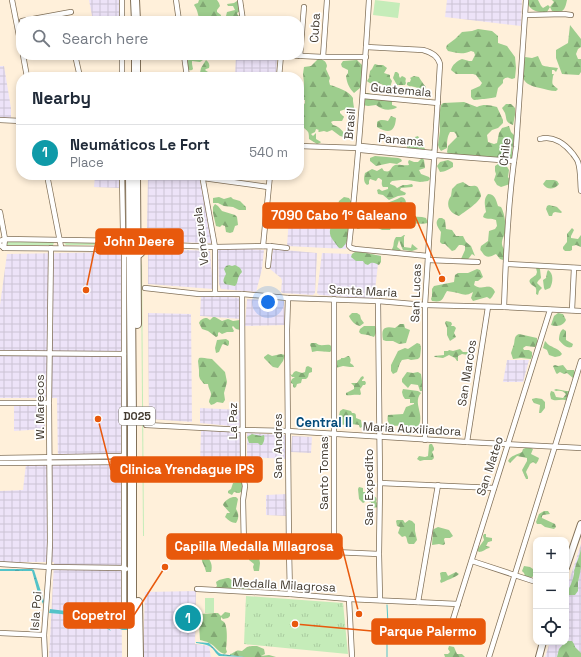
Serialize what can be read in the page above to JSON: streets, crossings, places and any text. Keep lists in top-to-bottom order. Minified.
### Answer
{"streets":{"highway":["D025"],"street":["Cuba","Guatemala","Brasil","Panama","Chile","Venezuela","Santa Maria","San Lucas","San Marcos","W. Marecos","La Paz","Maria Auxiliadora","San Andres","San Mateo","Santo Tomas","San Expedito","Medalla Milagrosa","Isla Poi"]},"crossings":[["Guatemala","Brasil"],["Guatemala","San Lucas"],["Brasil","Panama"],["Brasil","San Lucas"],["Panama","Chile"],["Panama","San Lucas"],["Chile","Santa Maria"],["Venezuela","Santa Maria"],["Santa Maria","San Lucas"],["Santa Maria","San Marcos"],["Santa Maria","La Paz"],["Santa Maria","San Andres"],["Santa Maria","San Mateo"],["Santa Maria","Santo Tomas"],["Santa Maria","San Expedito"],["San Lucas","Maria Auxiliadora"],["San Marcos","Maria Auxiliadora"],["W. Marecos","Isla Poi"],["La Paz","Maria Auxiliadora"],["Maria Auxiliadora","San Andres"],["Maria Auxiliadora","San Mateo"],["Maria Auxiliadora","Santo Tomas"],["Maria Auxiliadora","San Expedito"],["San Andres","Medalla Milagrosa"],["San Mateo","Medalla Milagrosa"],["San Expedito","Medalla Milagrosa"]],"districts":["Central II"],"places":["7090 Cabo 1º Galeano","John Deere","Clinica Yrendague IPS","Copetrol","Capilla Medalla MIlagrosa","Parque Palermo"],"page":{"search":"Search here","heading":"Nearby","list":[{"mark":"1","name":"Neumáticos Le Fort","note":"Place","value":"540 m"}],"map_buttons":["+","−"],"pins":"1"}}
